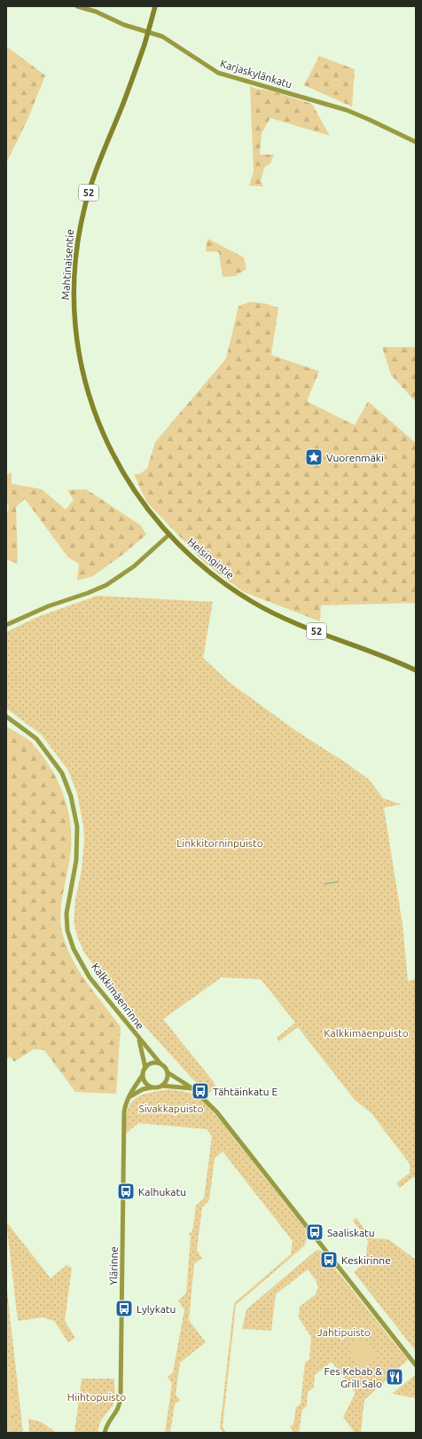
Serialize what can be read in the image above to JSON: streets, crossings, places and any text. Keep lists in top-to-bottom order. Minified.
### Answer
{"streets":{"main road":["52","Mahtinaisentie","Helsingintie"],"street":["Karjaskylänkatu","Kalkkimäenrinne","Ylärinne"]},"crossings":[["Mahtinaisentie","Helsingintie"],["Kalkkimäenrinne","Ylärinne"]],"parks":["Linkkitorninpuisto","Kalkkimäenpuisto","Sivakkapuisto","Jahtipuisto","Hiihtopuisto"],"places":{"place":["Vuorenmäki"],"bus stop":["Tähtäinkatu E","Kalhukatu","Saaliskatu","Keskirinne","Lylykatu"],"restaurant":["Fes Kebab & Grill Salo"]}}
